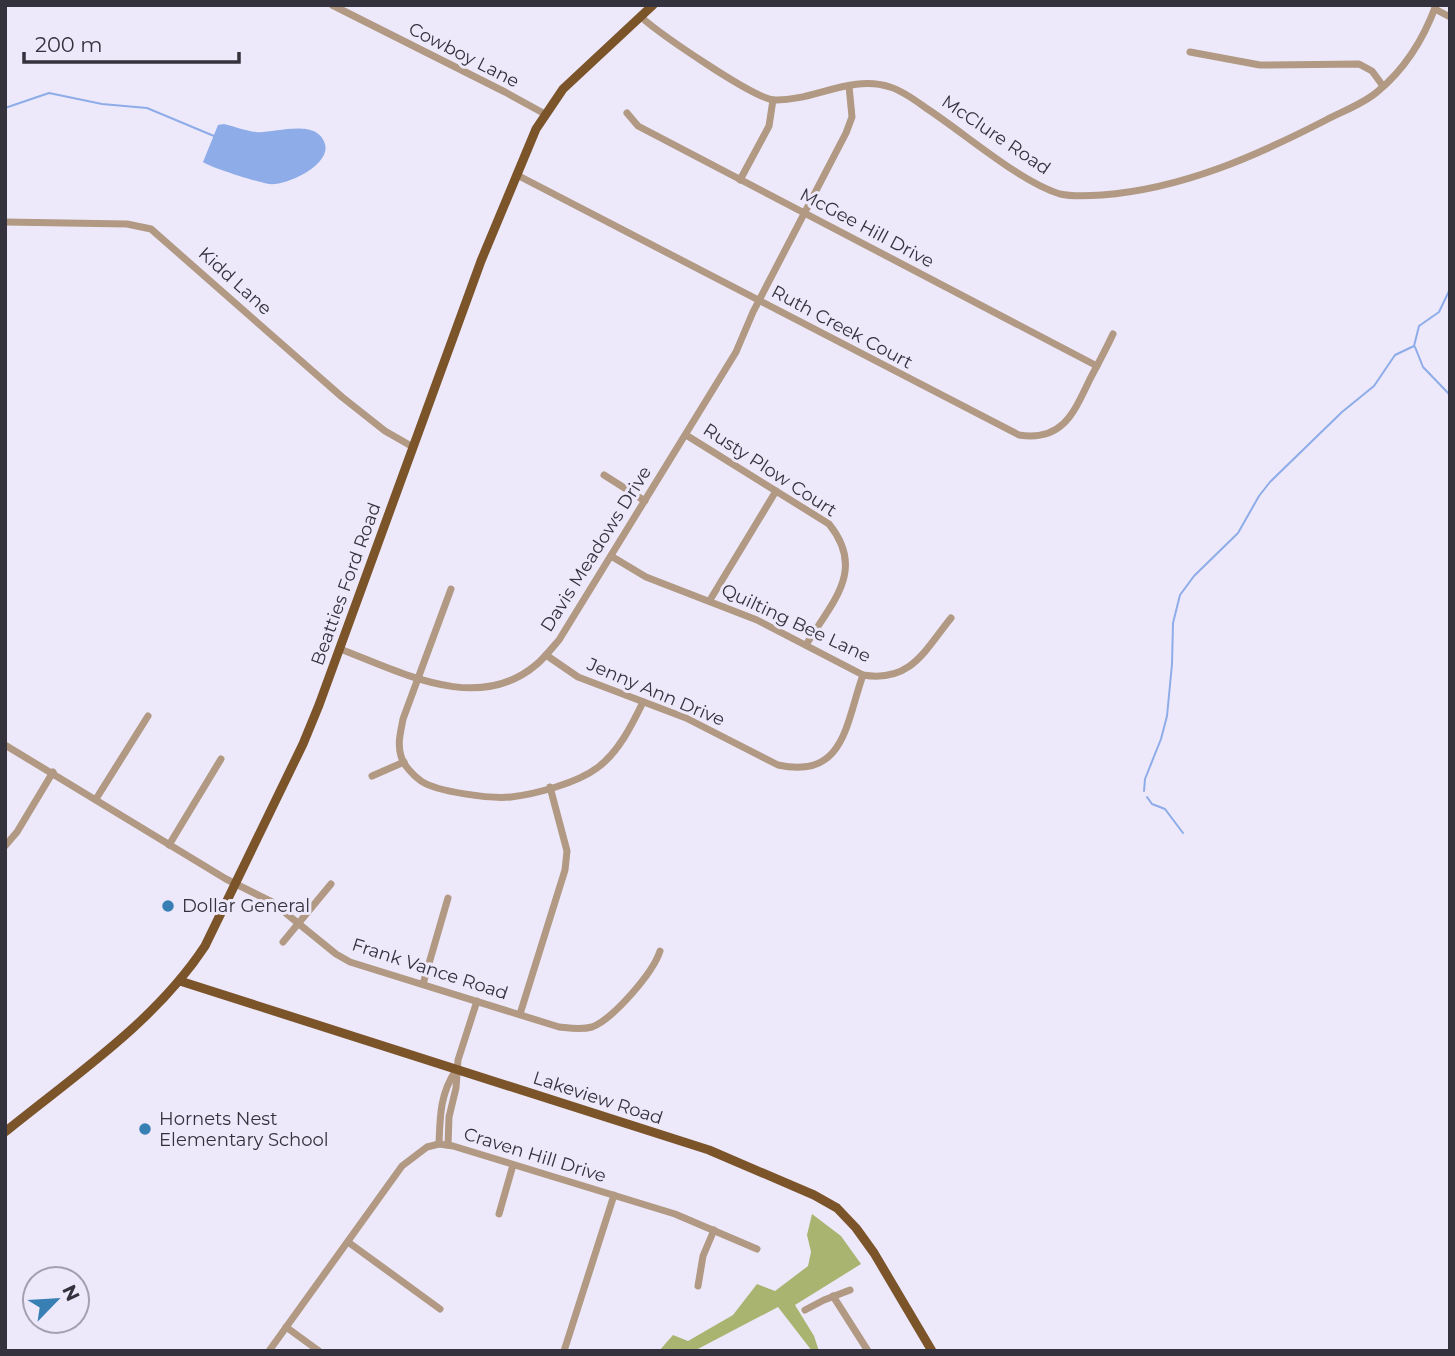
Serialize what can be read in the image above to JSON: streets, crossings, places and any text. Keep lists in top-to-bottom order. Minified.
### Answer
{"streets":{"main road":["Beatties Ford Road","Lakeview Road"],"street":["Cowboy Lane","McClure Road","McGee Hill Drive","Kidd Lane","Ruth Creek Court","Rusty Plow Court","Davis Meadows Drive","Quilting Bee Lane","Jenny Ann Drive","Frank Vance Road","Craven Hill Drive"]},"crossings":[["Cowboy Lane","Beatties Ford Road"],["McClure Road","Davis Meadows Drive"],["McGee Hill Drive","Ruth Creek Court"],["McGee Hill Drive","Davis Meadows Drive"],["Kidd Lane","Beatties Ford Road"],["Ruth Creek Court","Davis Meadows Drive"],["Ruth Creek Court","Beatties Ford Road"],["Rusty Plow Court","Davis Meadows Drive"],["Rusty Plow Court","Quilting Bee Lane"],["Davis Meadows Drive","Beatties Ford Road"],["Davis Meadows Drive","Quilting Bee Lane"],["Davis Meadows Drive","Jenny Ann Drive"],["Beatties Ford Road","Frank Vance Road"],["Beatties Ford Road","Lakeview Road"],["Quilting Bee Lane","Jenny Ann Drive"]],"places":["Dollar General","Hornets Nest Elementary School"],"scale_bar":"200 m","north":"top right"}
